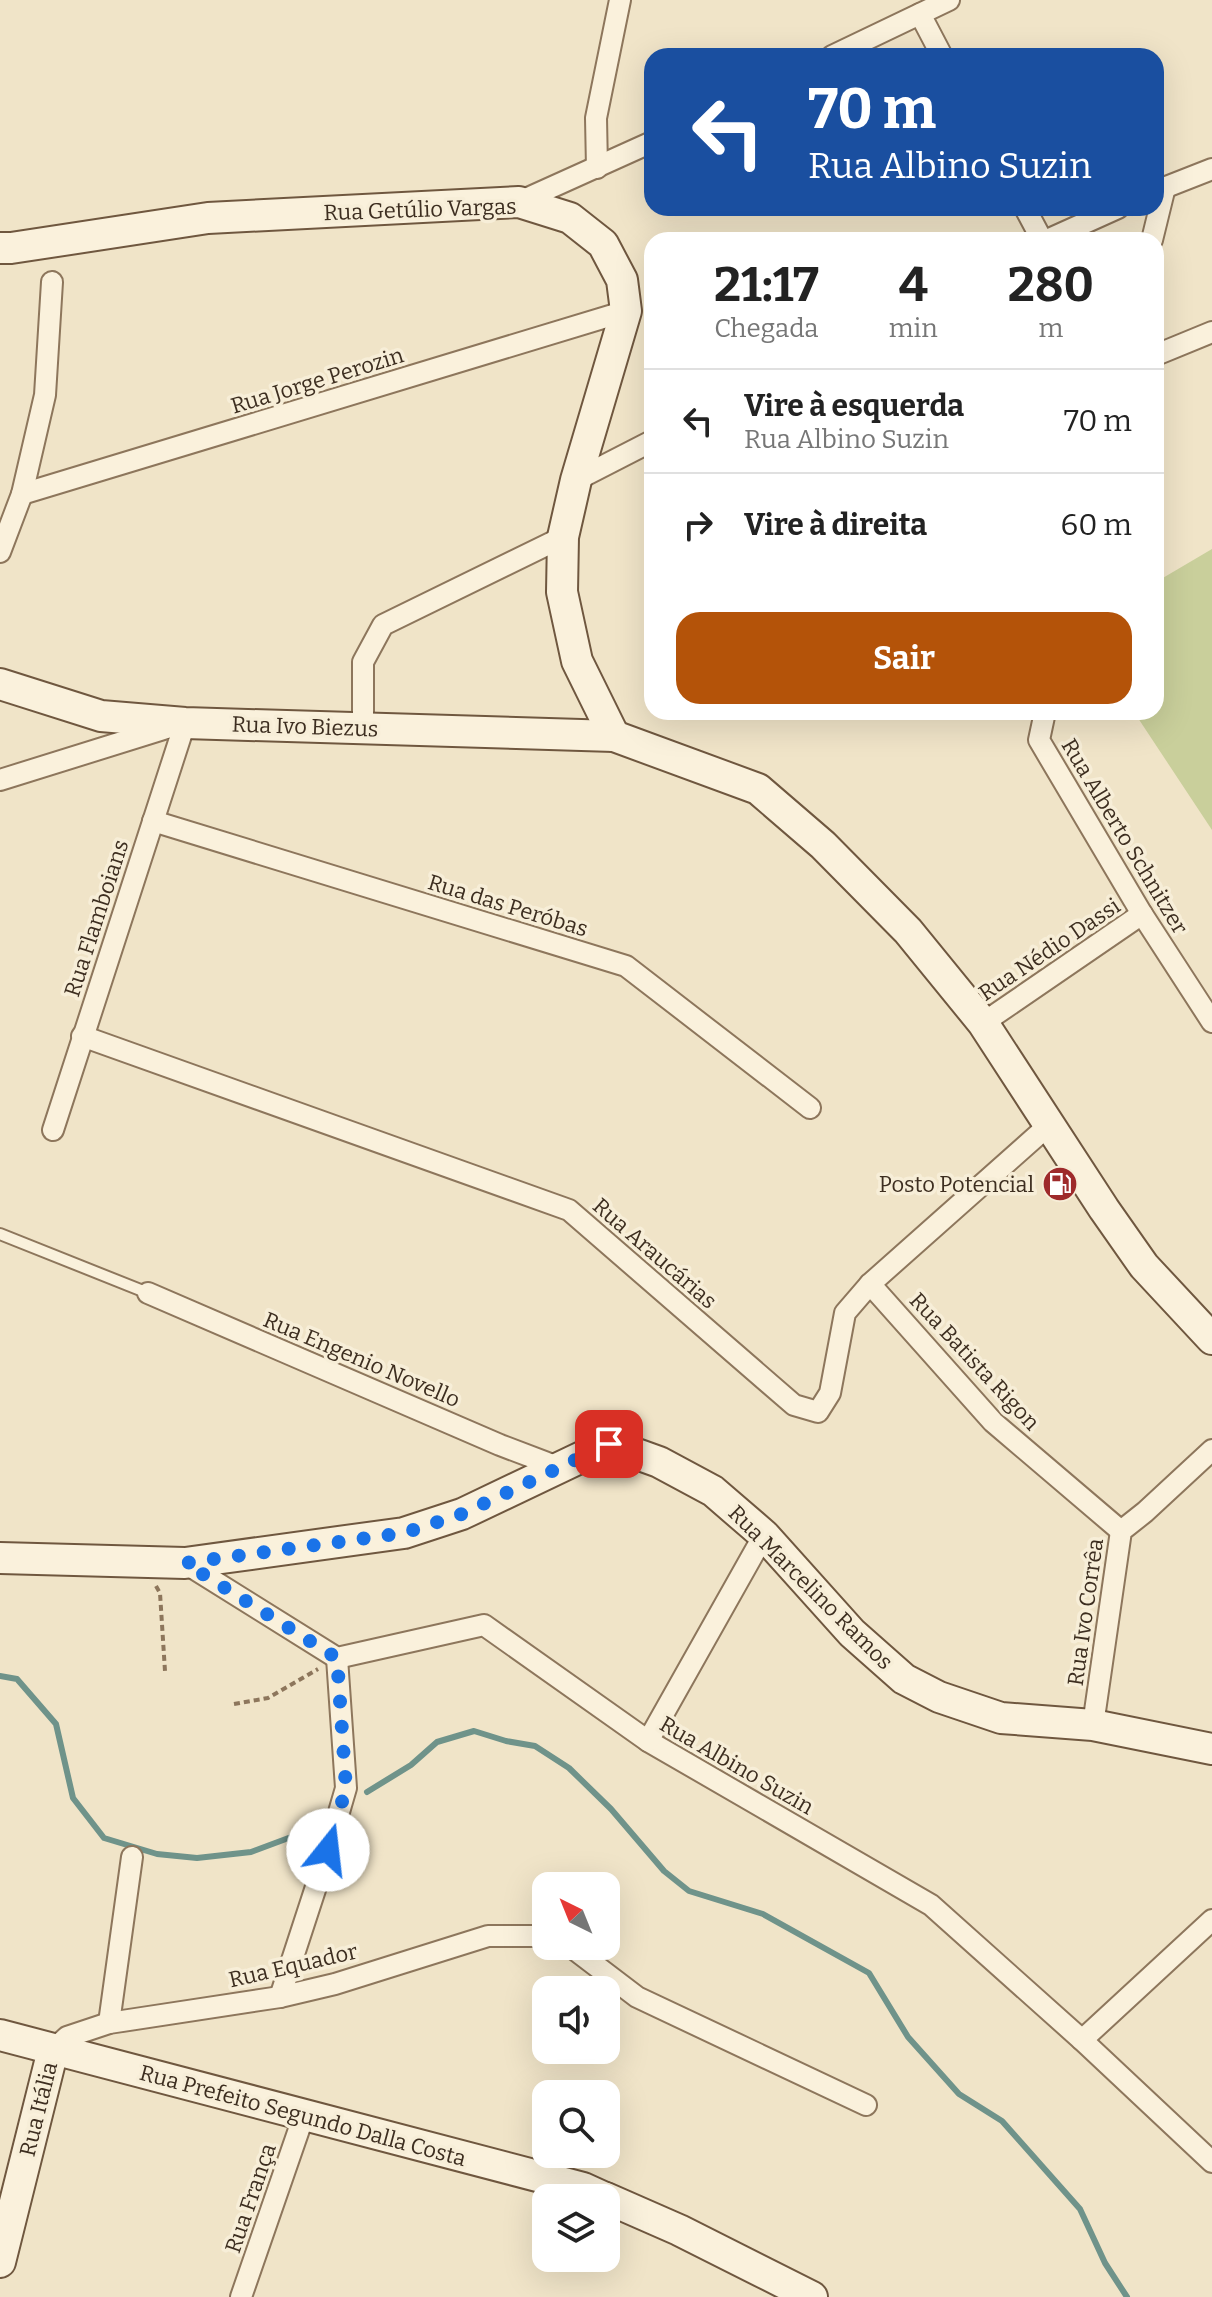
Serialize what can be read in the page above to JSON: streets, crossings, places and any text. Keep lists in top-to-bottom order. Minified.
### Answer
{"streets":{"main road":["Rua Getúlio Vargas","Rua Ivo Biezus","Rua Marcelino Ramos","Rua Itália","Rua Prefeito Segundo Dalla Costa"],"street":["Rua Jorge Perozin","Rua Alberto Schnitzer","Rua das Peróbas","Rua Flamboians","Rua Nédio Dassi","Rua Araucárias","Rua Engenio Novello","Rua Batista Rigon","Rua Ivo Corrêa","Rua Albino Suzin","Rua Equador","Rua França"]},"crossings":[["Rua Getúlio Vargas","Rua Jorge Perozin"],["Rua Getúlio Vargas","Rua Ivo Biezus"],["Rua Ivo Biezus","Rua Flamboians"],["Rua Ivo Biezus","Rua Nédio Dassi"],["Rua Ivo Biezus","Rua Araucárias"],["Rua Alberto Schnitzer","Rua Nédio Dassi"],["Rua das Peróbas","Rua Flamboians"],["Rua Flamboians","Rua Araucárias"],["Rua Araucárias","Rua Batista Rigon"],["Rua Engenio Novello","Rua Marcelino Ramos"],["Rua Batista Rigon","Rua Ivo Corrêa"],["Rua Marcelino Ramos","Rua Ivo Corrêa"],["Rua Equador","Rua Itália"],["Rua Equador","Rua Prefeito Segundo Dalla Costa"],["Rua Itália","Rua Prefeito Segundo Dalla Costa"],["Rua Prefeito Segundo Dalla Costa","Rua França"]],"places":{"fuel station":["Posto Potencial"]},"north":"top left","page":{"turn":["70 m","Rua Albino Suzin"],"eta":["21:17","Chegada","4","min","280","m"],"list":[{"name":"Vire à esquerda","note":"Rua Albino Suzin","value":"70 m"},{"name":"Vire à direita","value":"60 m"}],"buttons":"Sair"}}
